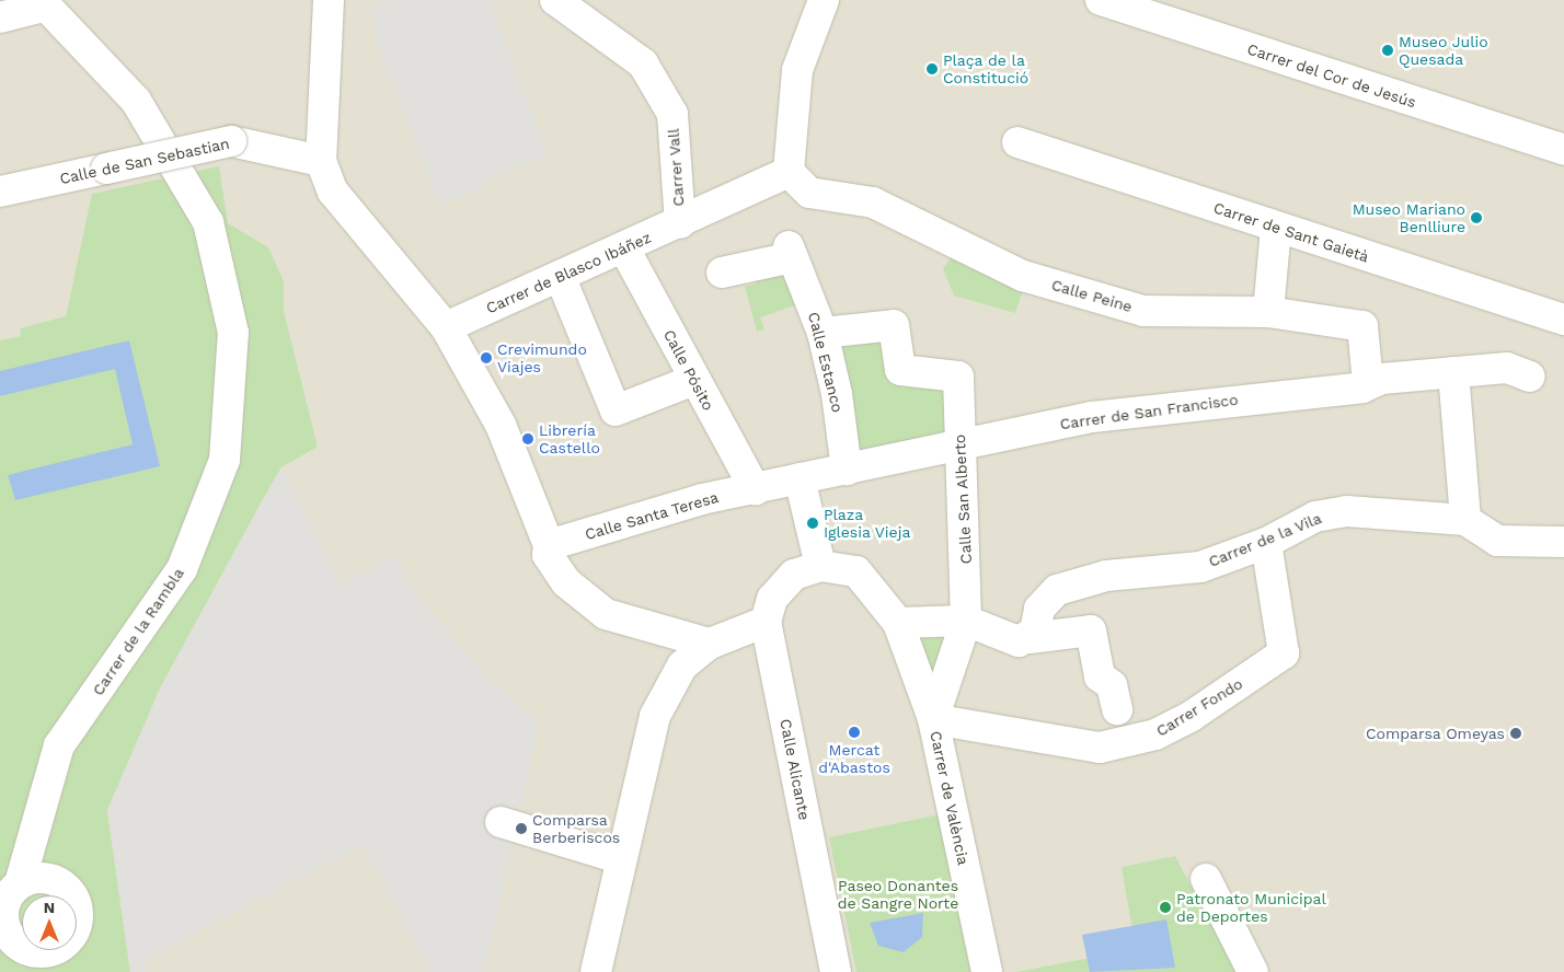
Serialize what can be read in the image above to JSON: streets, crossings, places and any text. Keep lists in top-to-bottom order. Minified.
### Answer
{"streets":{"street":["Carrer del Cor de Jesús","Calle de San Sebastian","Carrer Vall","Carrer de Sant Gaietà","Carrer de Blasco Ibáñez","Calle Peine","Calle Estanco","Calle Pósito","Carrer de San Francisco","Calle San Alberto","Calle Santa Teresa","Carrer de la Vila","Carrer de la Rambla","Carrer Fondo","Calle Alicante","Carrer de València"]},"crossings":[["Carrer Vall","Carrer de Blasco Ibáñez"],["Carrer de Blasco Ibáñez","Calle Peine"],["Carrer de Blasco Ibáñez","Calle Pósito"],["Calle Peine","Carrer de San Francisco"],["Calle Estanco","Carrer de San Francisco"],["Calle Estanco","Calle San Alberto"],["Calle Pósito","Calle Santa Teresa"],["Carrer de San Francisco","Calle San Alberto"],["Carrer de San Francisco","Calle Santa Teresa"],["Calle San Alberto","Carrer de València"],["Carrer de la Vila","Carrer Fondo"],["Carrer Fondo","Carrer de València"]],"parks":["Paseo Donantes de Sangre Norte"],"places":["Museo Julio Quesada","Plaça de la Constitució","Museo Mariano Benlliure","Crevimundo Viajes","Librería Castello","Plaza Iglesia Vieja","Mercat d'Abastos","Comparsa Omeyas","Comparsa Berberiscos","Patronato Municipal de Deportes"],"north":"top"}
